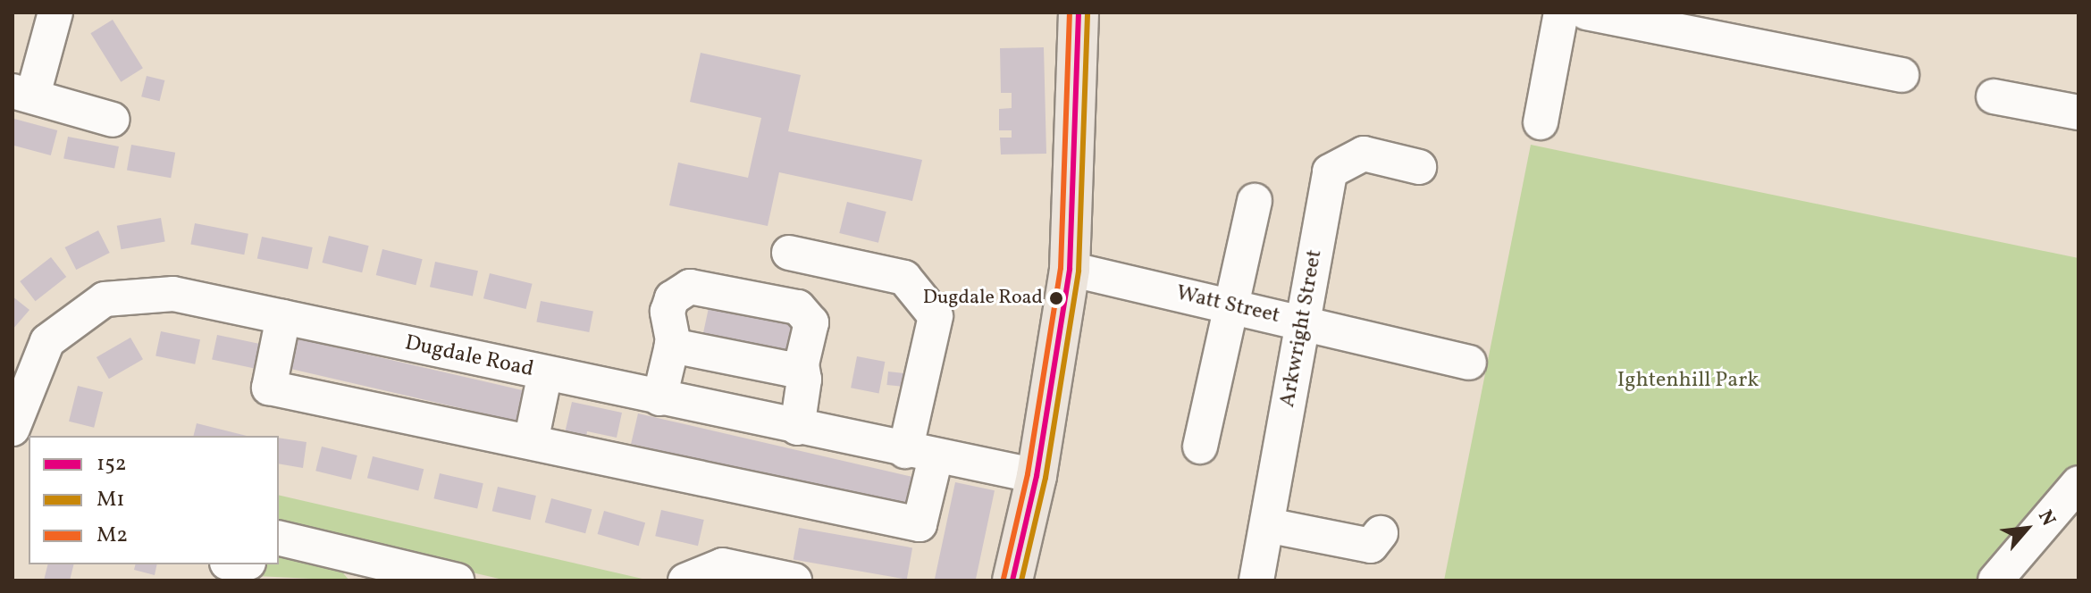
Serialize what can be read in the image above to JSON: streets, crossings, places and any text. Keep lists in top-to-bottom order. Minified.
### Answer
{"streets":{"street":["Watt Street","Arkwright Street","Dugdale Road"]},"crossings":[["Watt Street","Arkwright Street"]],"parks":["Ightenhill Park"],"places":["Dugdale Road"],"lines":["transit line 152","transit line M1","transit line M2"],"legend":["152","M1","M2"],"north":"top right"}
